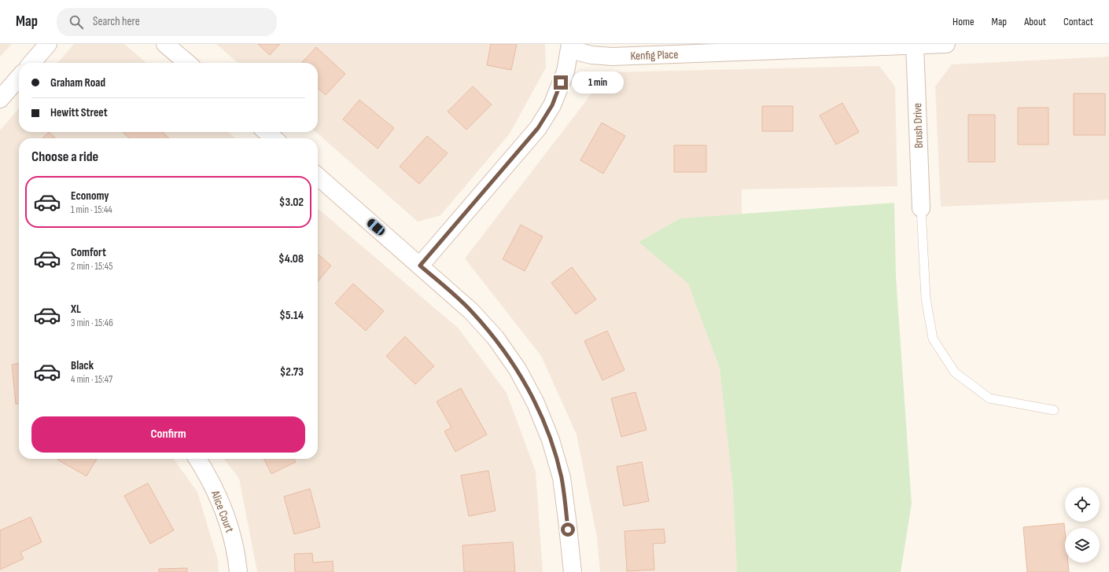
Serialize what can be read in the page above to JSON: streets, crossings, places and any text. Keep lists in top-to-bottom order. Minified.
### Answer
{"streets":{"street":["Kenfig Place","Brush Drive","Alice Court"]},"crossings":[["Kenfig Place","Brush Drive"]],"page":{"header":"Map","search":"Search here","nav":["Home","Map","About","Contact"],"banner":["Graham Road","Hewitt Street"],"bubble":"1 min","heading":"Choose a ride","list":[{"name":"Economy","note":"1 min · 15:44","value":"$3.02"},{"name":"Comfort","note":"2 min · 15:45","value":"$4.08"},{"name":"XL","note":"3 min · 15:46","value":"$5.14"},{"name":"Black","note":"4 min · 15:47","value":"$2.73"}],"buttons":"Confirm"}}
